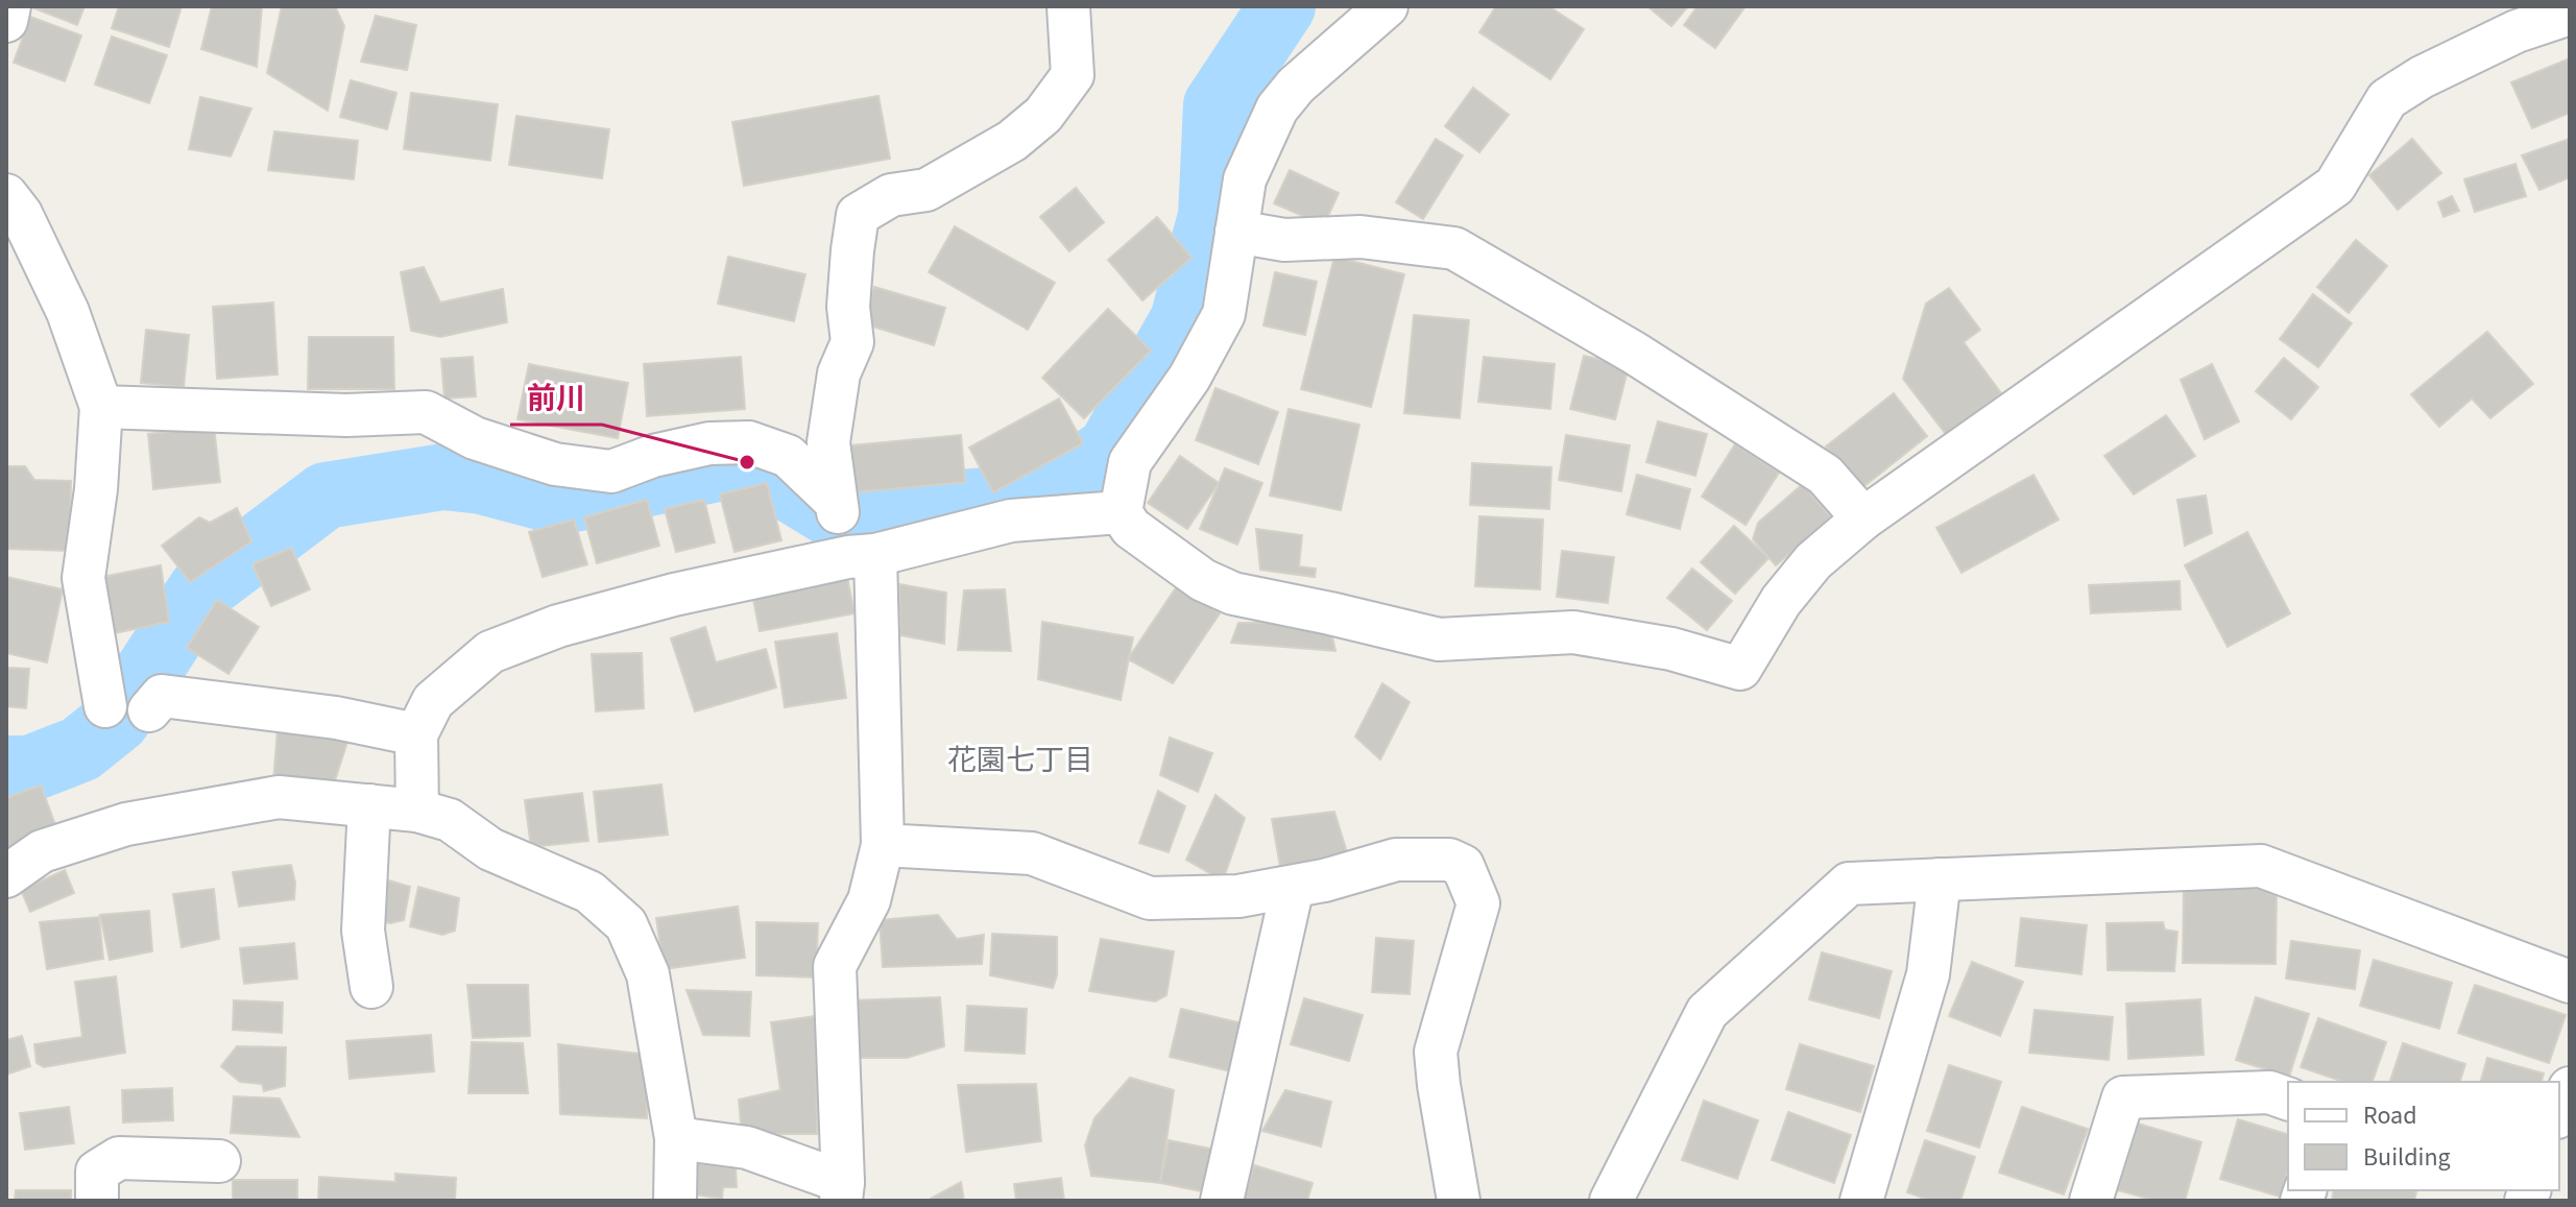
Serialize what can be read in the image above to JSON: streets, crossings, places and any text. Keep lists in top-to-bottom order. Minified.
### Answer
{"districts":["花園七丁目"],"places":["前川"],"legend":["Road","Building"]}
